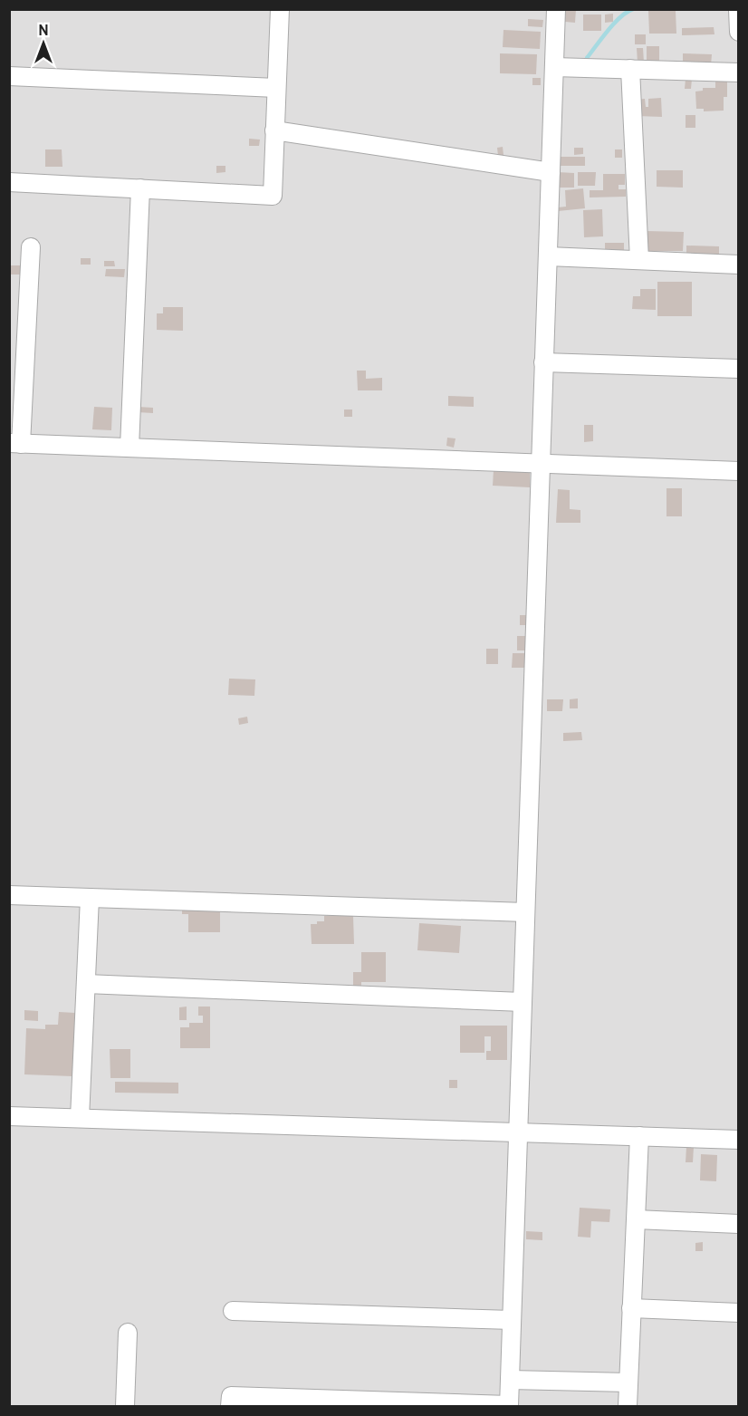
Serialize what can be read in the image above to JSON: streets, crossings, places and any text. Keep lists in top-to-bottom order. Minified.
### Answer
{"north":"top"}
